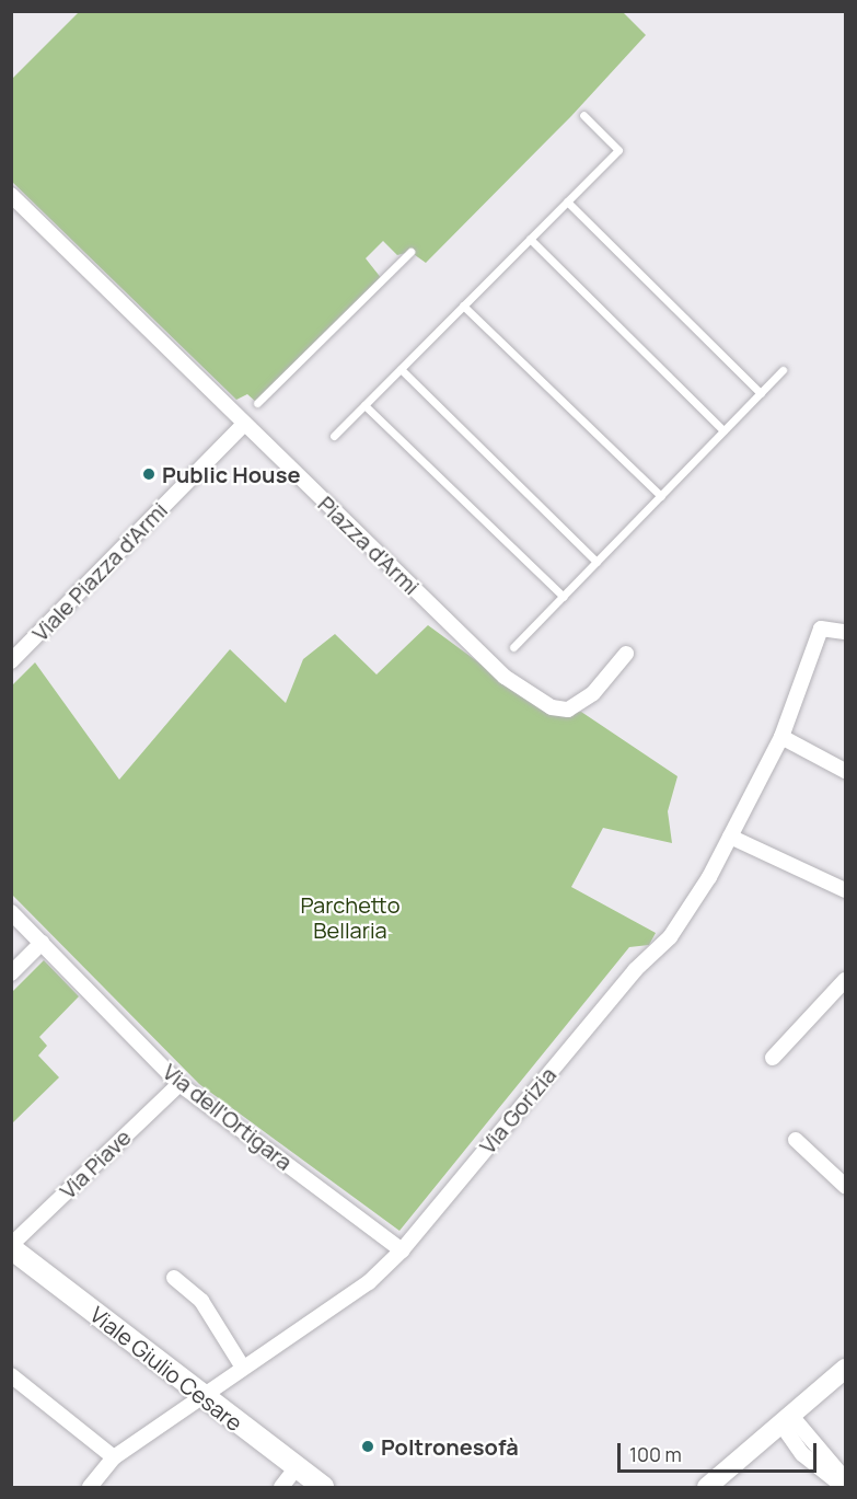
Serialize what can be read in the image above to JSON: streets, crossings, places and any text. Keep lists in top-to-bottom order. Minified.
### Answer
{"streets":{"main road":["Viale Giulio Cesare"],"street":["Piazza d'Armi","Viale Piazza d'Armi","Via Gorizia","Via dell'Ortigara","Via Piave"]},"crossings":[["Piazza d'Armi","Viale Piazza d'Armi"],["Via Gorizia","Via dell'Ortigara"],["Via Gorizia","Viale Giulio Cesare"],["Via dell'Ortigara","Via Piave"],["Via Piave","Viale Giulio Cesare"]],"parks":["Parchetto Bellaria"],"places":["Public House","Poltronesofà"],"scale_bar":"100 m"}
